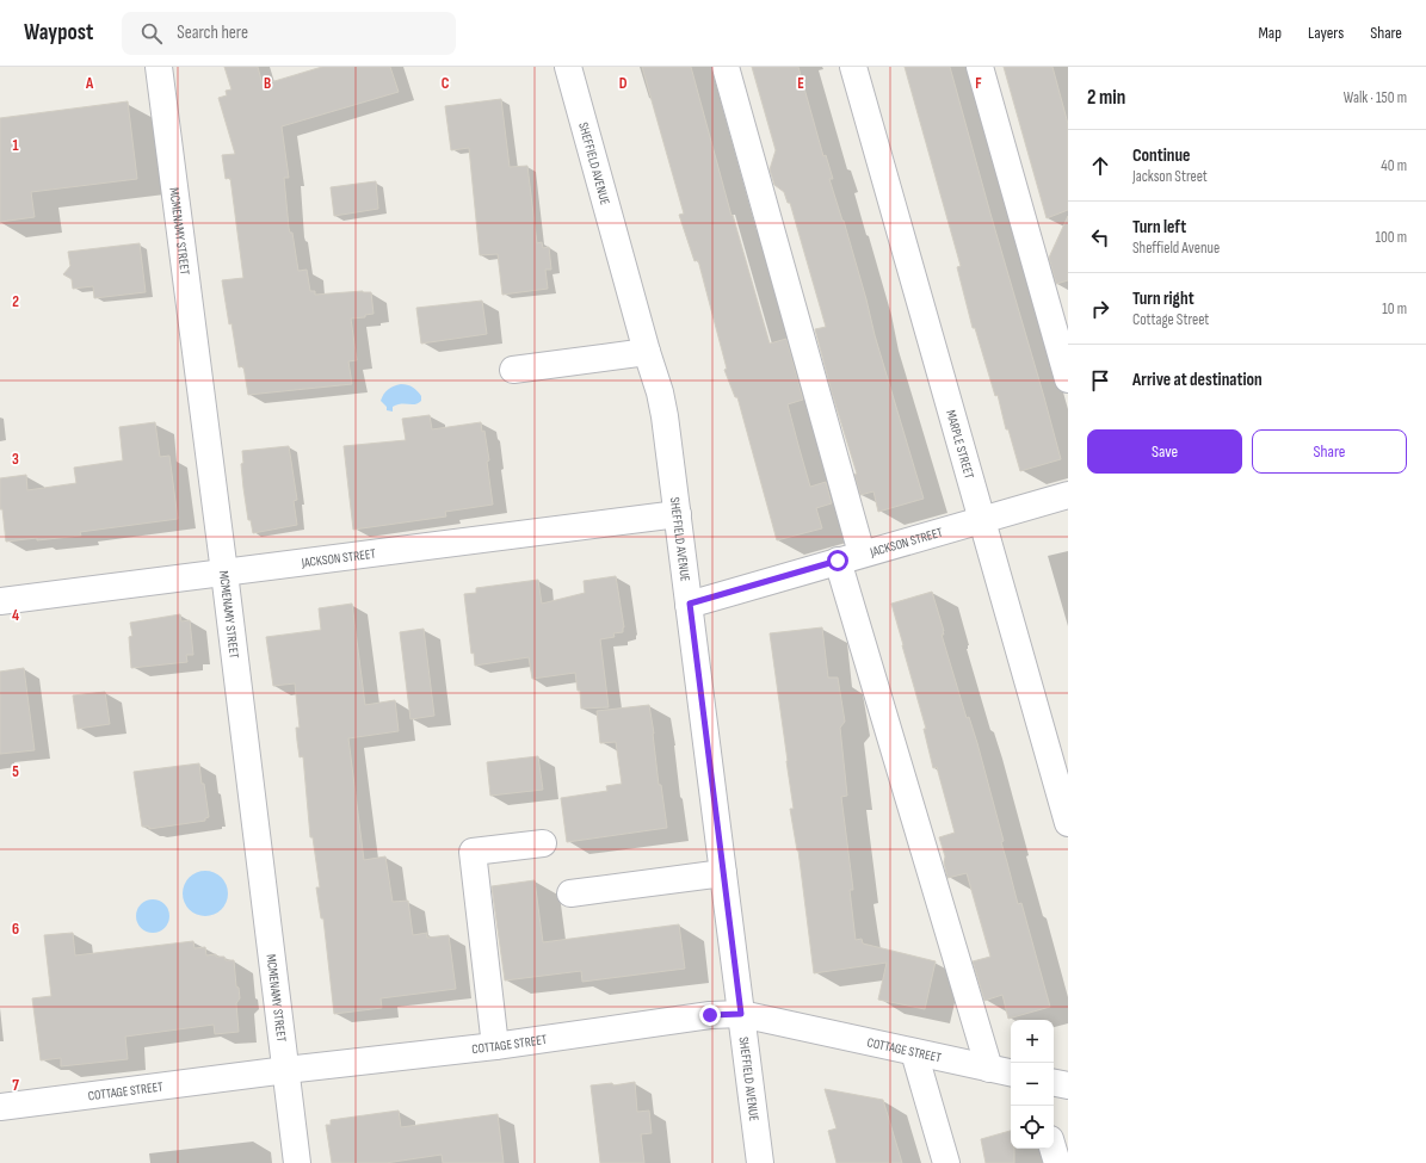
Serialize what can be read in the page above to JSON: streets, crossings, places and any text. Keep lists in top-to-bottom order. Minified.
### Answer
{"streets":{"street":["SHEFFIELD AVENUE","MCMENAMY STREET","MARPLE STREET","JACKSON STREET","COTTAGE STREET"]},"crossings":[["SHEFFIELD AVENUE","JACKSON STREET"],["SHEFFIELD AVENUE","COTTAGE STREET"],["MCMENAMY STREET","JACKSON STREET"],["MCMENAMY STREET","COTTAGE STREET"],["MARPLE STREET","JACKSON STREET"]],"page":{"header":"Waypost","search":"Search here","nav":["Map","Layers","Share"],"heading":["2 min","Walk · 150 m"],"list":[["Continue","Jackson Street","40 m"],["Turn left","Sheffield Avenue","100 m"],["Turn right","Cottage Street","10 m"],"Arrive at destination"],"buttons":["Save","Share"],"map_buttons":["+","−"]},"grid":{"columns":["A","B","C","D","E","F"],"rows":["1","2","3","4","5","6","7"]}}
